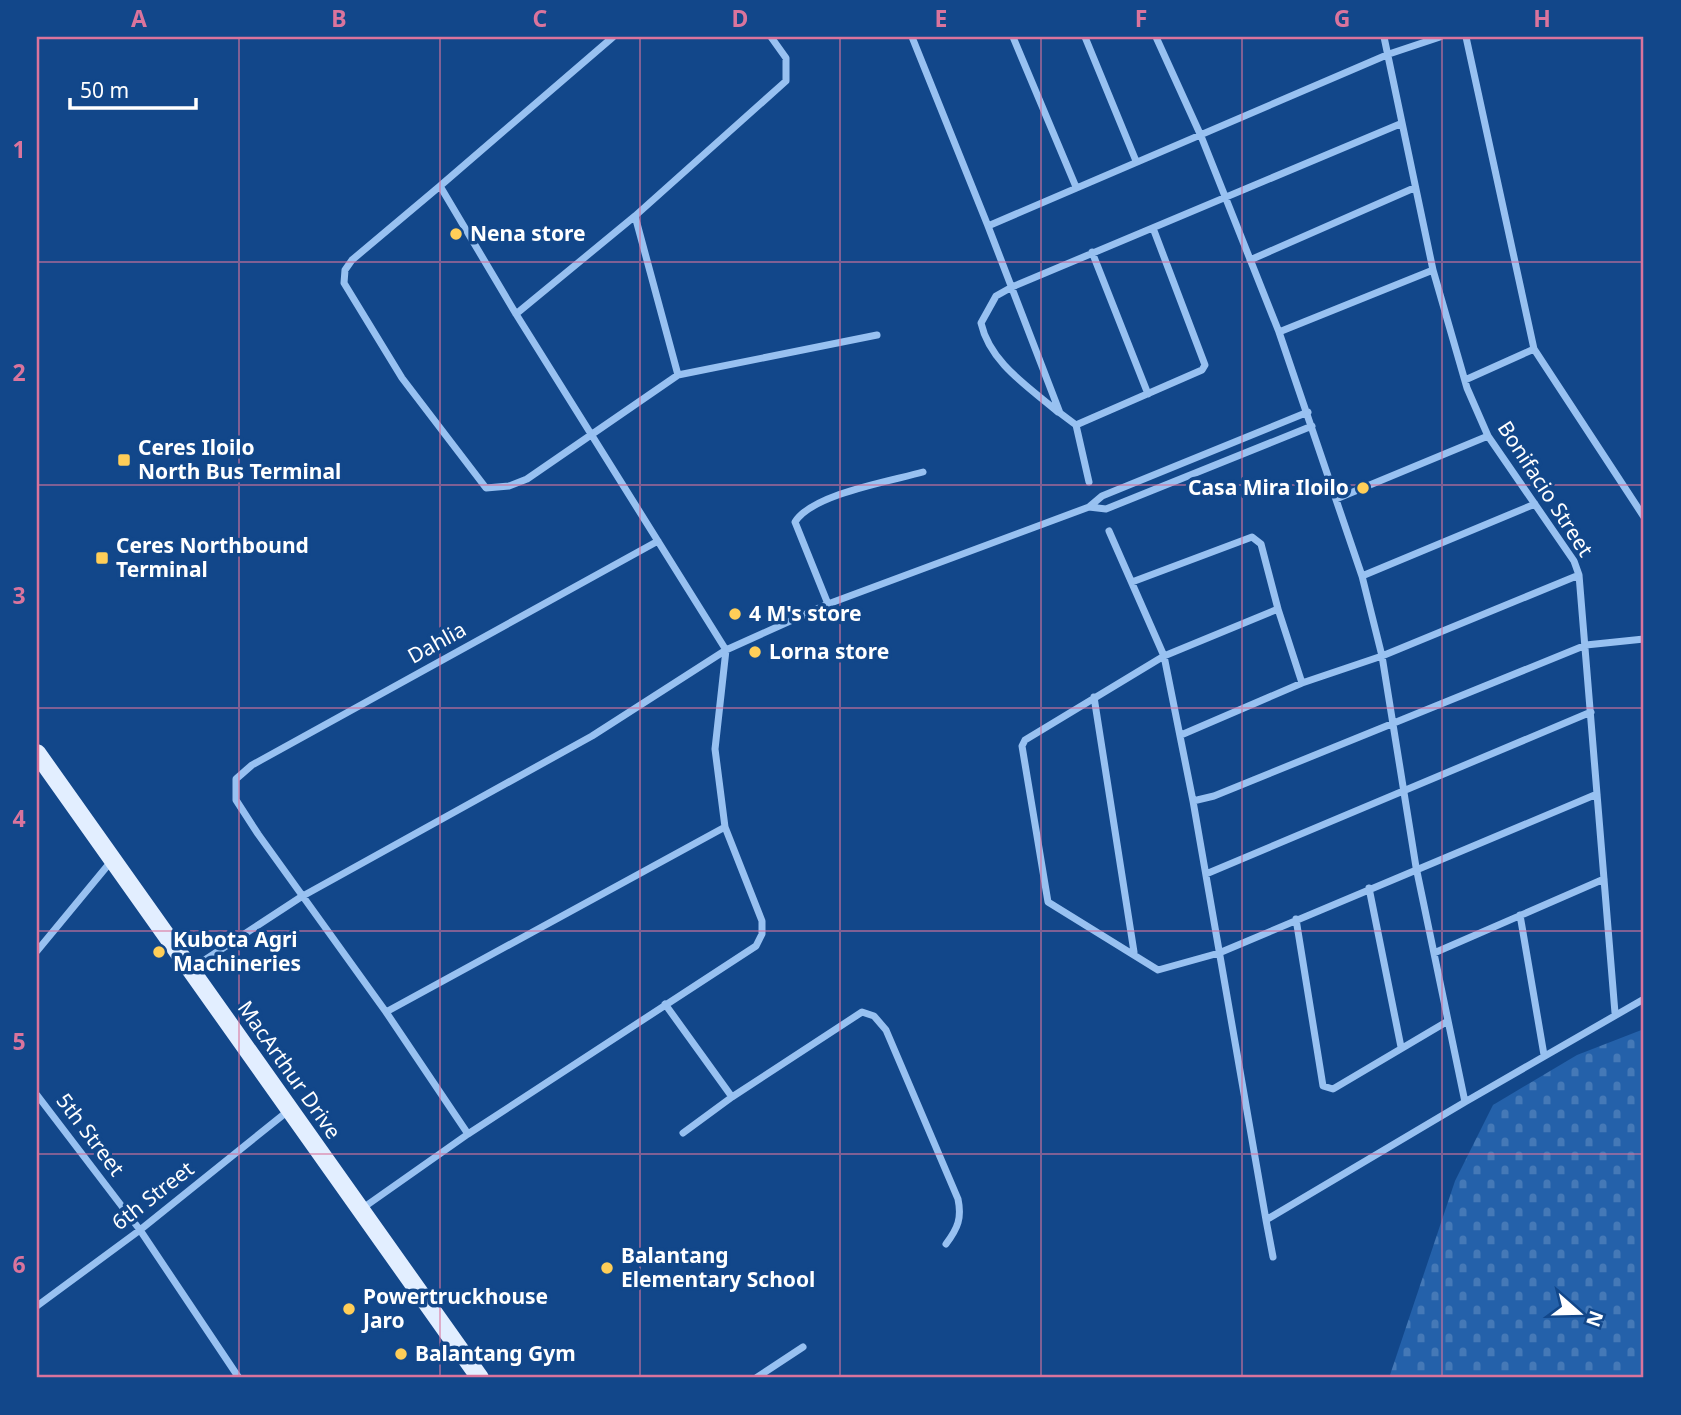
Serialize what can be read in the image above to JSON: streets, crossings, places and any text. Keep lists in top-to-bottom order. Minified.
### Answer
{"streets":{"main road":["MacArthur Drive"],"street":["Bonifacio Street","Dahlia","5th Street","6th Street"]},"crossings":[["MacArthur Drive","6th Street"],["5th Street","6th Street"]],"places":{"other":["Nena store","Casa Mira Iloilo","4 M's store","Lorna store","Kubota Agri Machineries","Balantang Elementary School","Powertruckhouse Jaro","Balantang Gym"],"transit":["Ceres Iloilo North Bus Terminal","Ceres Northbound Terminal"]},"scale_bar":"50 m","north":"right","grid":{"columns":["A","B","C","D","E","F","G","H"],"rows":["1","2","3","4","5","6"]}}
